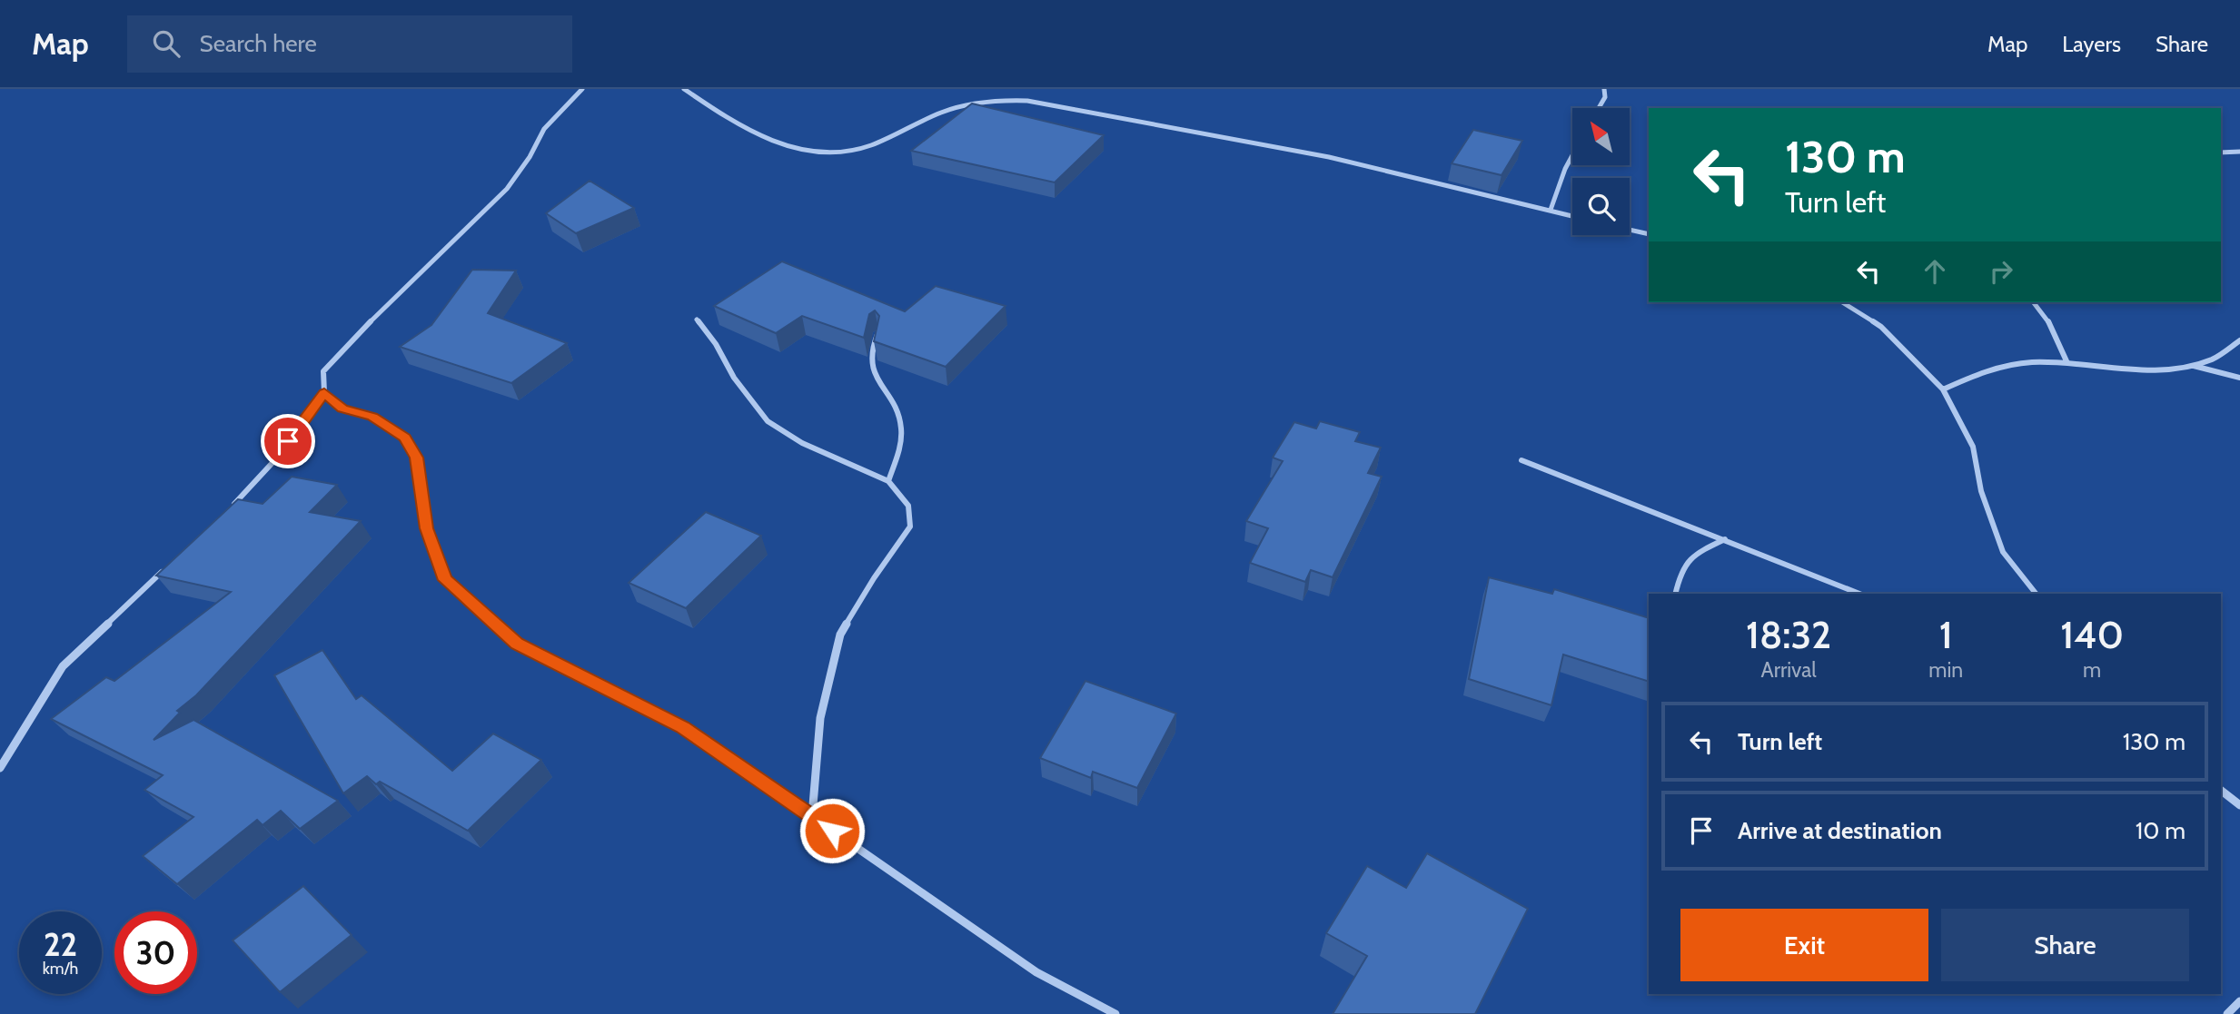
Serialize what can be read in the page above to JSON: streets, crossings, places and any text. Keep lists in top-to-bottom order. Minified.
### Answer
{"north":"top left","page":{"header":"Map","search":"Search here","nav":["Map","Layers","Share"],"turn":["130 m","Turn left"],"eta":["18:32","Arrival","1","min","140","m"],"list":[{"name":"Turn left","value":"130 m"},{"name":"Arrive at destination","value":"10 m"}],"buttons":["Exit","Share"],"speed":"22 km/h","limit":"30"}}
